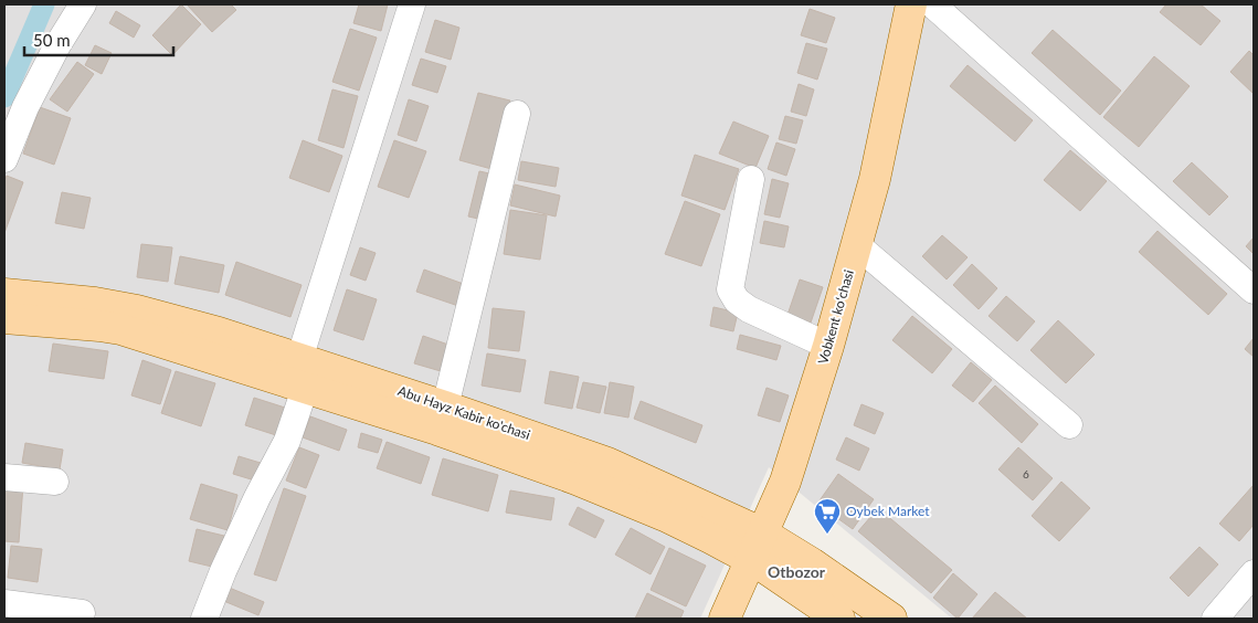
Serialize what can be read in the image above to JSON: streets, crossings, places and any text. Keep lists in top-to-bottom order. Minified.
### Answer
{"streets":{"main road":["Vobkent koʻchasi","Abu Hayz Kabir ko'chasi"]},"crossings":[["Vobkent koʻchasi","Abu Hayz Kabir ko'chasi"]],"districts":["Otbozor"],"places":{"supermarket":["Oybek Market"]},"house_numbers":["6"],"scale_bar":"50 m"}
